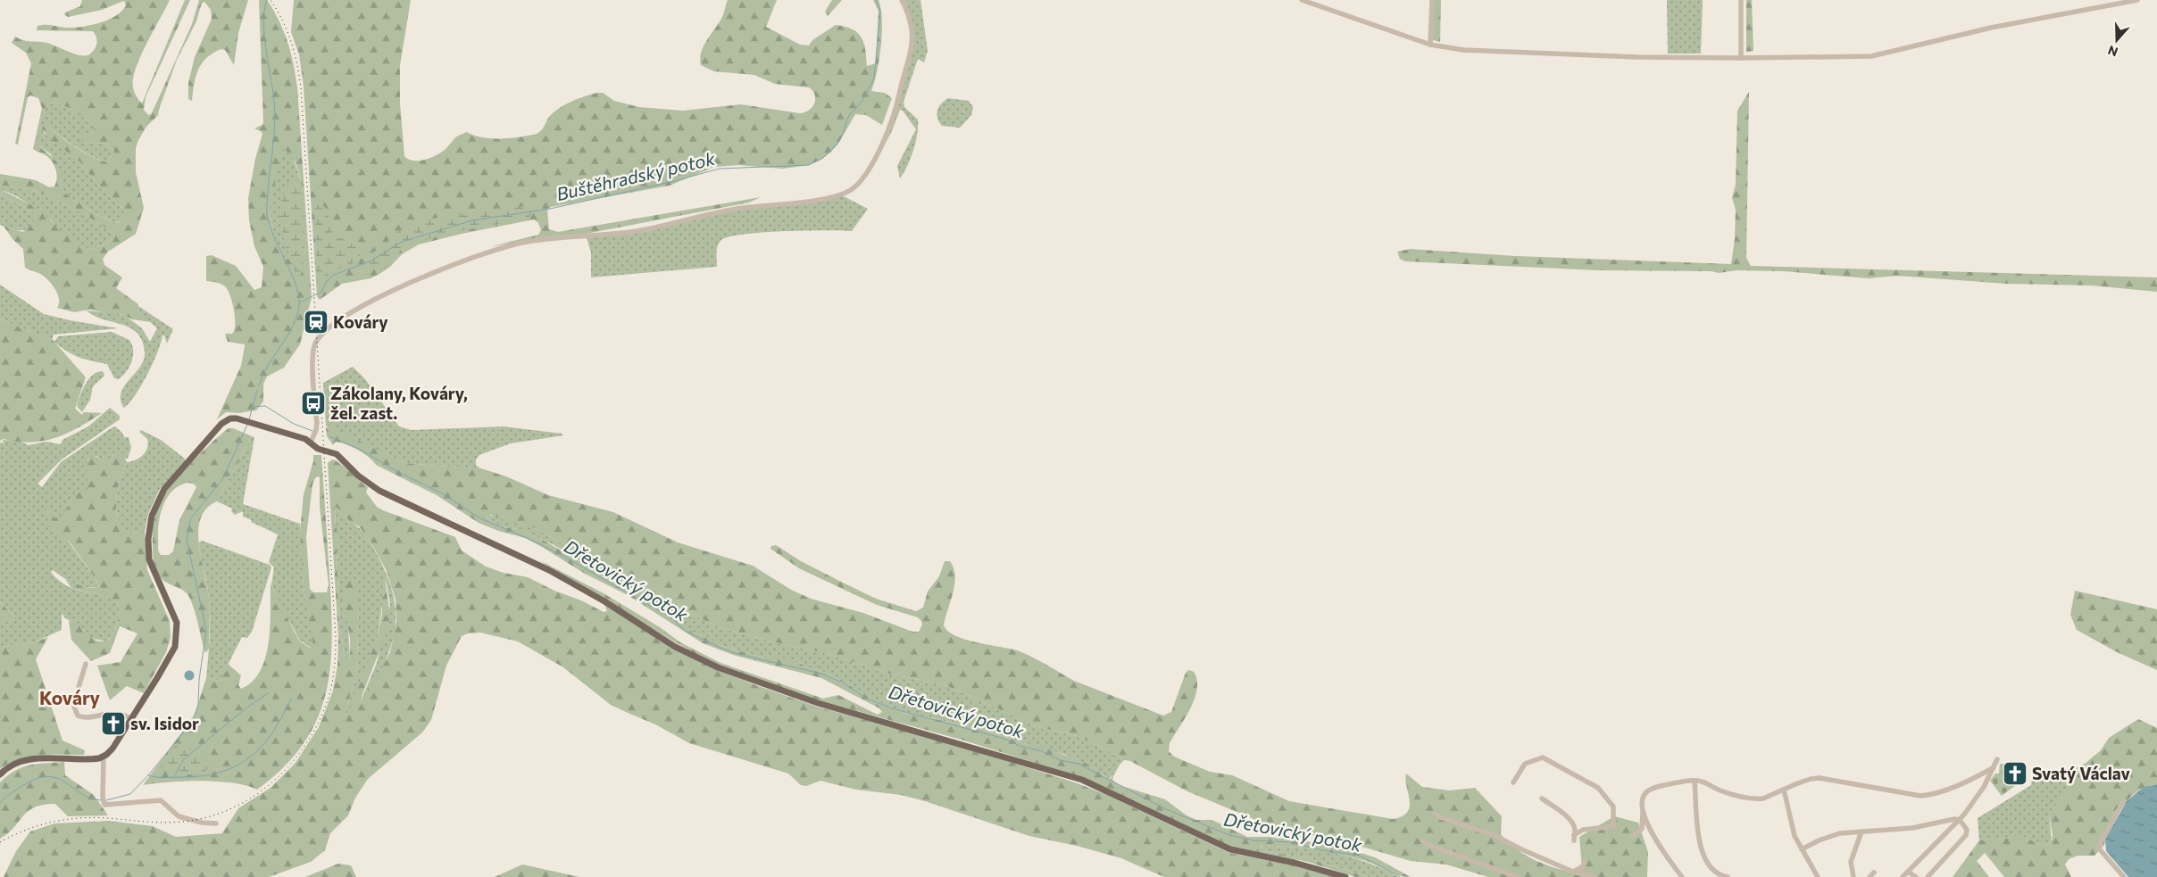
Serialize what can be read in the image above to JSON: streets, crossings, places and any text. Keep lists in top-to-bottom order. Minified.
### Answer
{"districts":["Kováry"],"water":["Buštěhradský potok","Dřetovický potok"],"places":{"station":["Kováry"],"bus stop":["Zákolany, Kováry, žel. zast."],"church":["sv. Isidor","Svatý Václav"]},"north":"bottom"}
